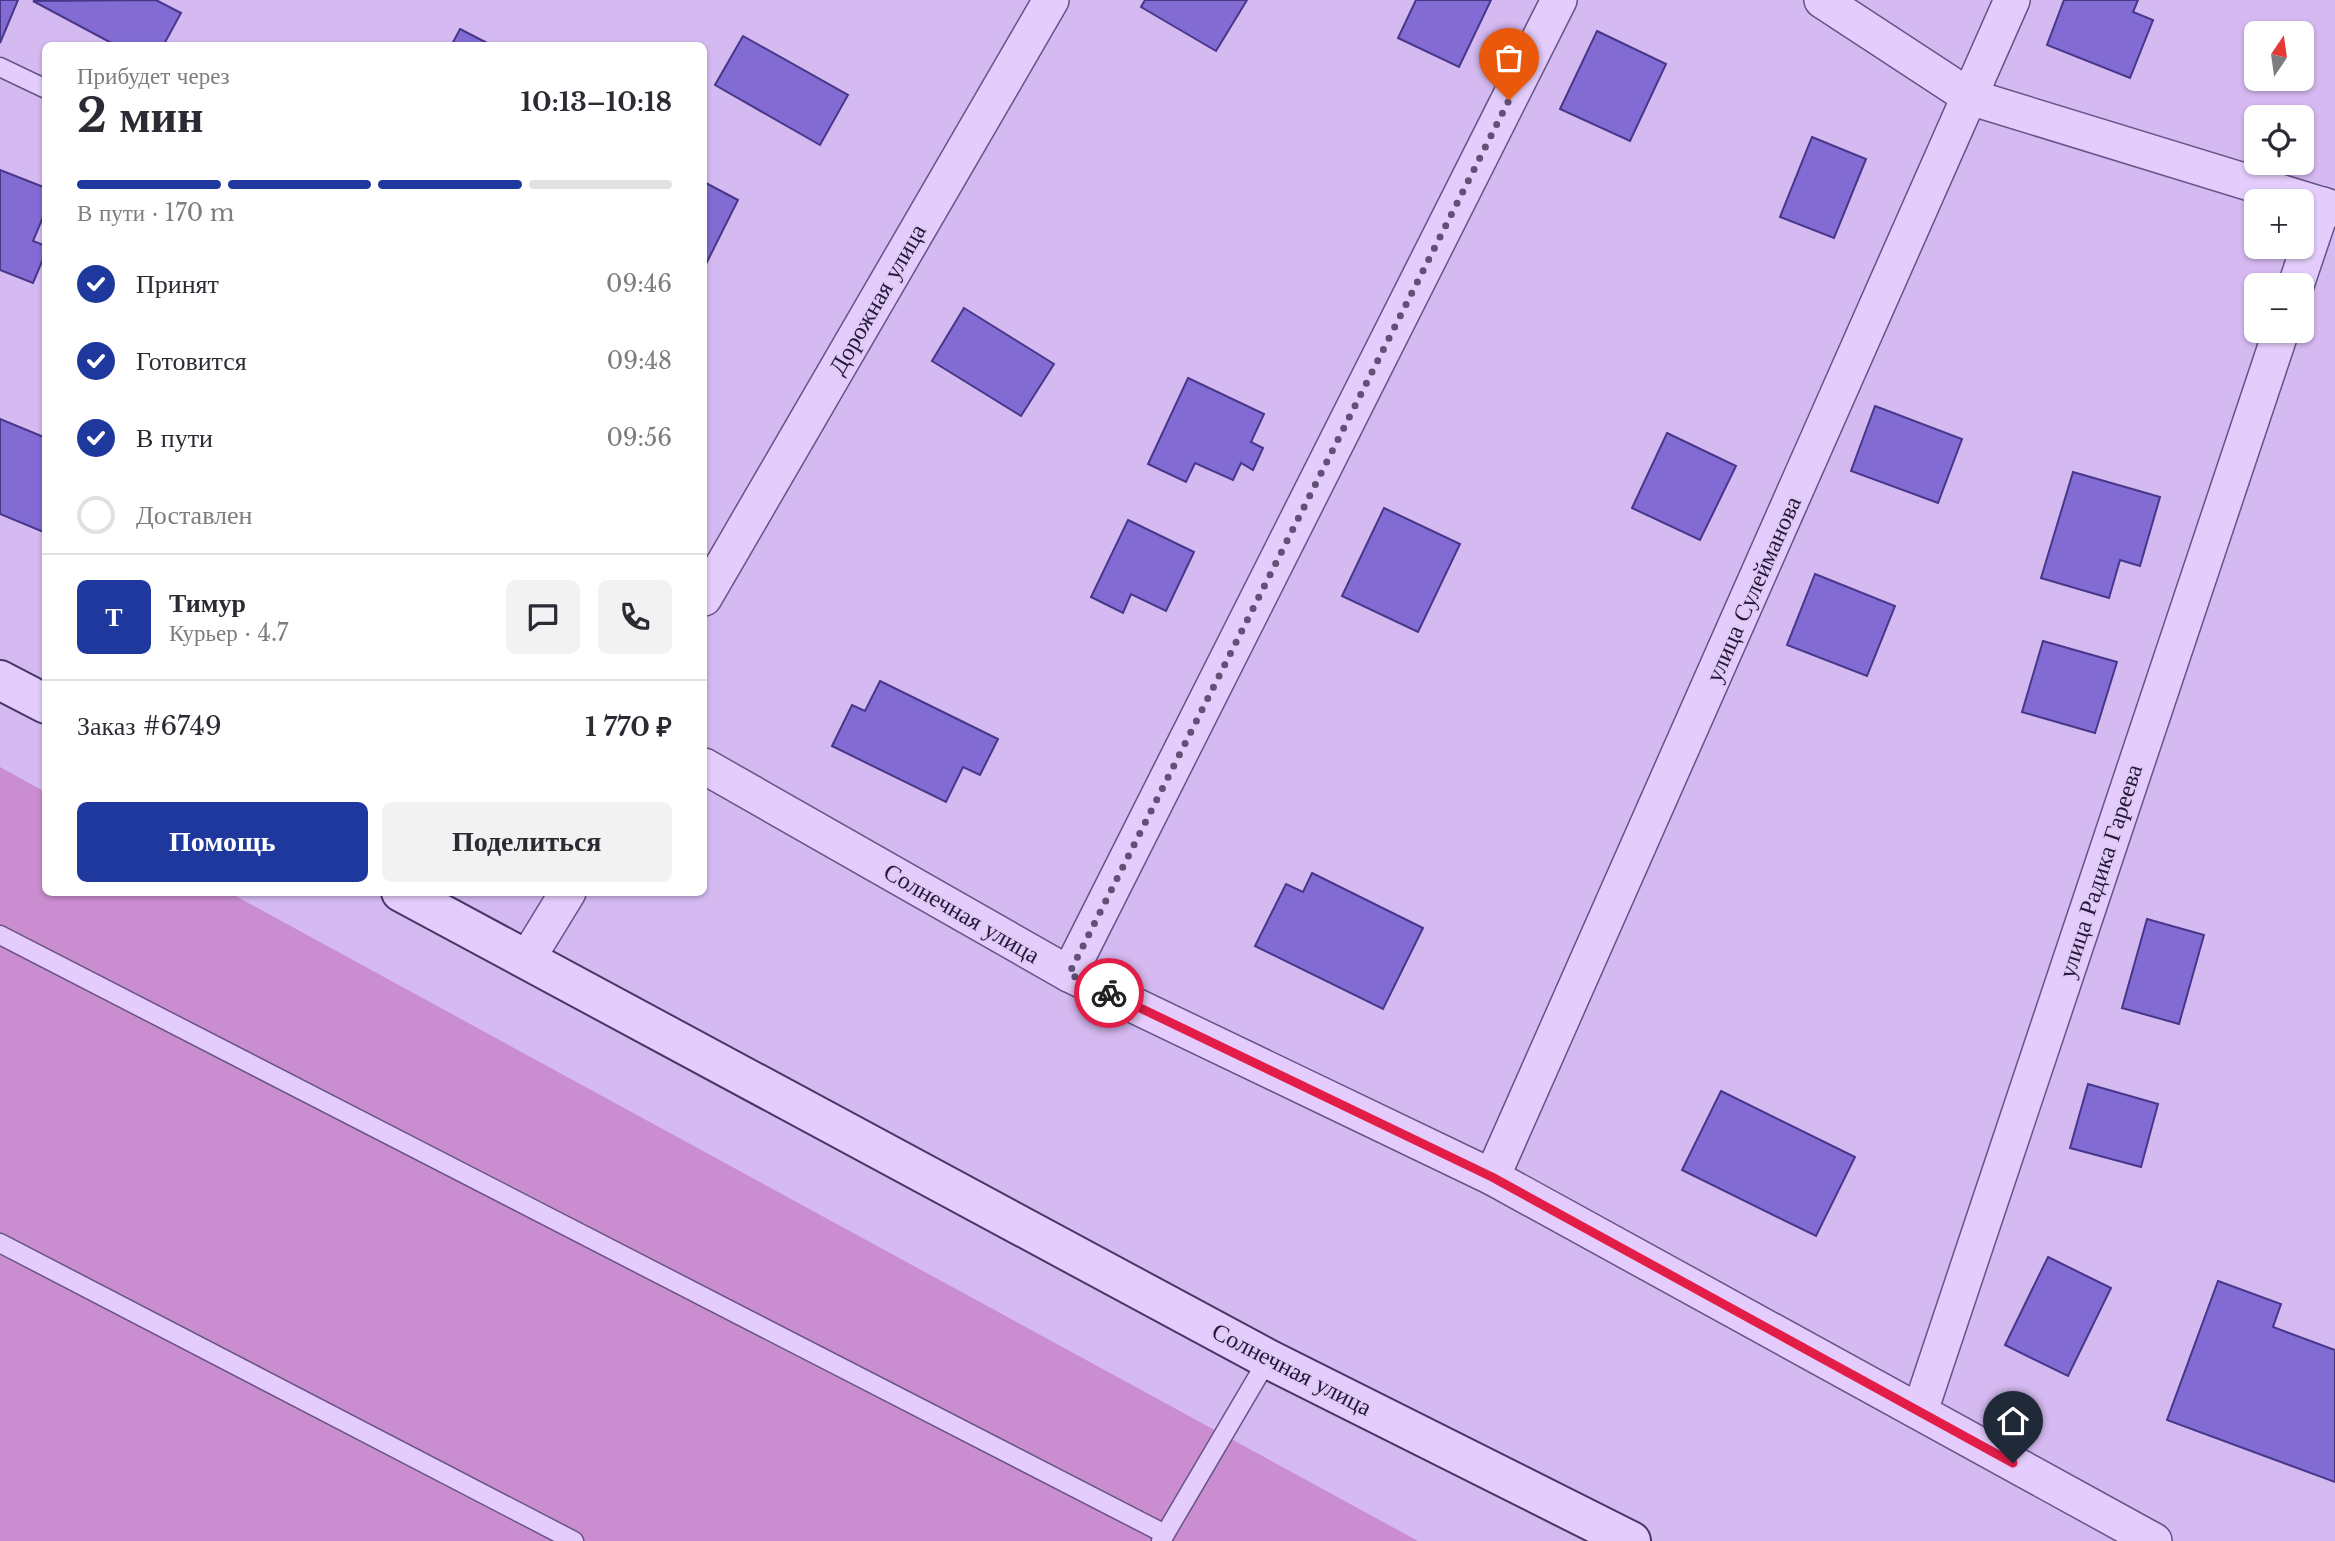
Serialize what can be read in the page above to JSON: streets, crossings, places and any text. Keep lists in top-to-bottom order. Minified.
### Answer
{"streets":{"main road":["Солнечная улица"],"street":["Дорожная улица","улица Сулейманова","улица Радика Гареева"]},"crossings":[["улица Сулейманова","Солнечная улица"],["улица Радика Гареева","Солнечная улица"]],"north":"top","page":{"map_buttons":["+","−"],"heading":["2 мин","Прибудет через","10:13–10:18"],"panel":["Тимур","Курьер · 4.7","Заказ #6749","1 770 ₽"],"bar":"В пути · 170 m","list":[["Принят","09:46"],["Готовится","09:48"],["В пути","09:56"],"Доставлен"],"round":"Т","buttons":["Помощь","Поделиться"]}}
